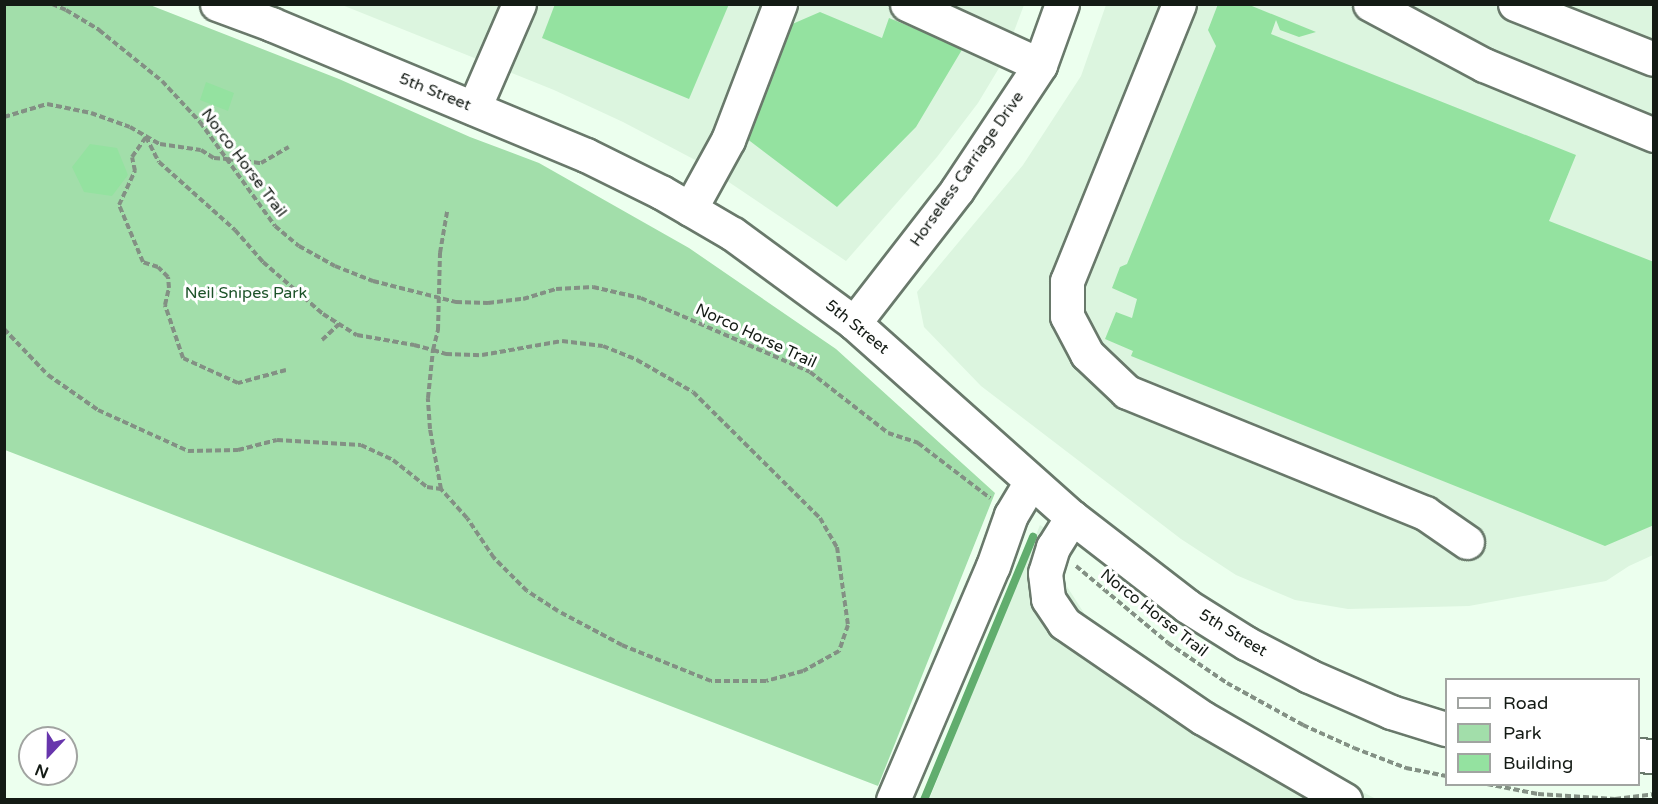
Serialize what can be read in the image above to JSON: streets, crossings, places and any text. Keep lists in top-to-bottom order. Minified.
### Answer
{"streets":{"street":["5th Street","Horseless Carriage Drive"],"path":["Norco Horse Trail"]},"crossings":[["5th Street","Horseless Carriage Drive"]],"parks":["Neil Snipes Park"],"legend":["Road","Park","Building"],"north":"bottom"}
